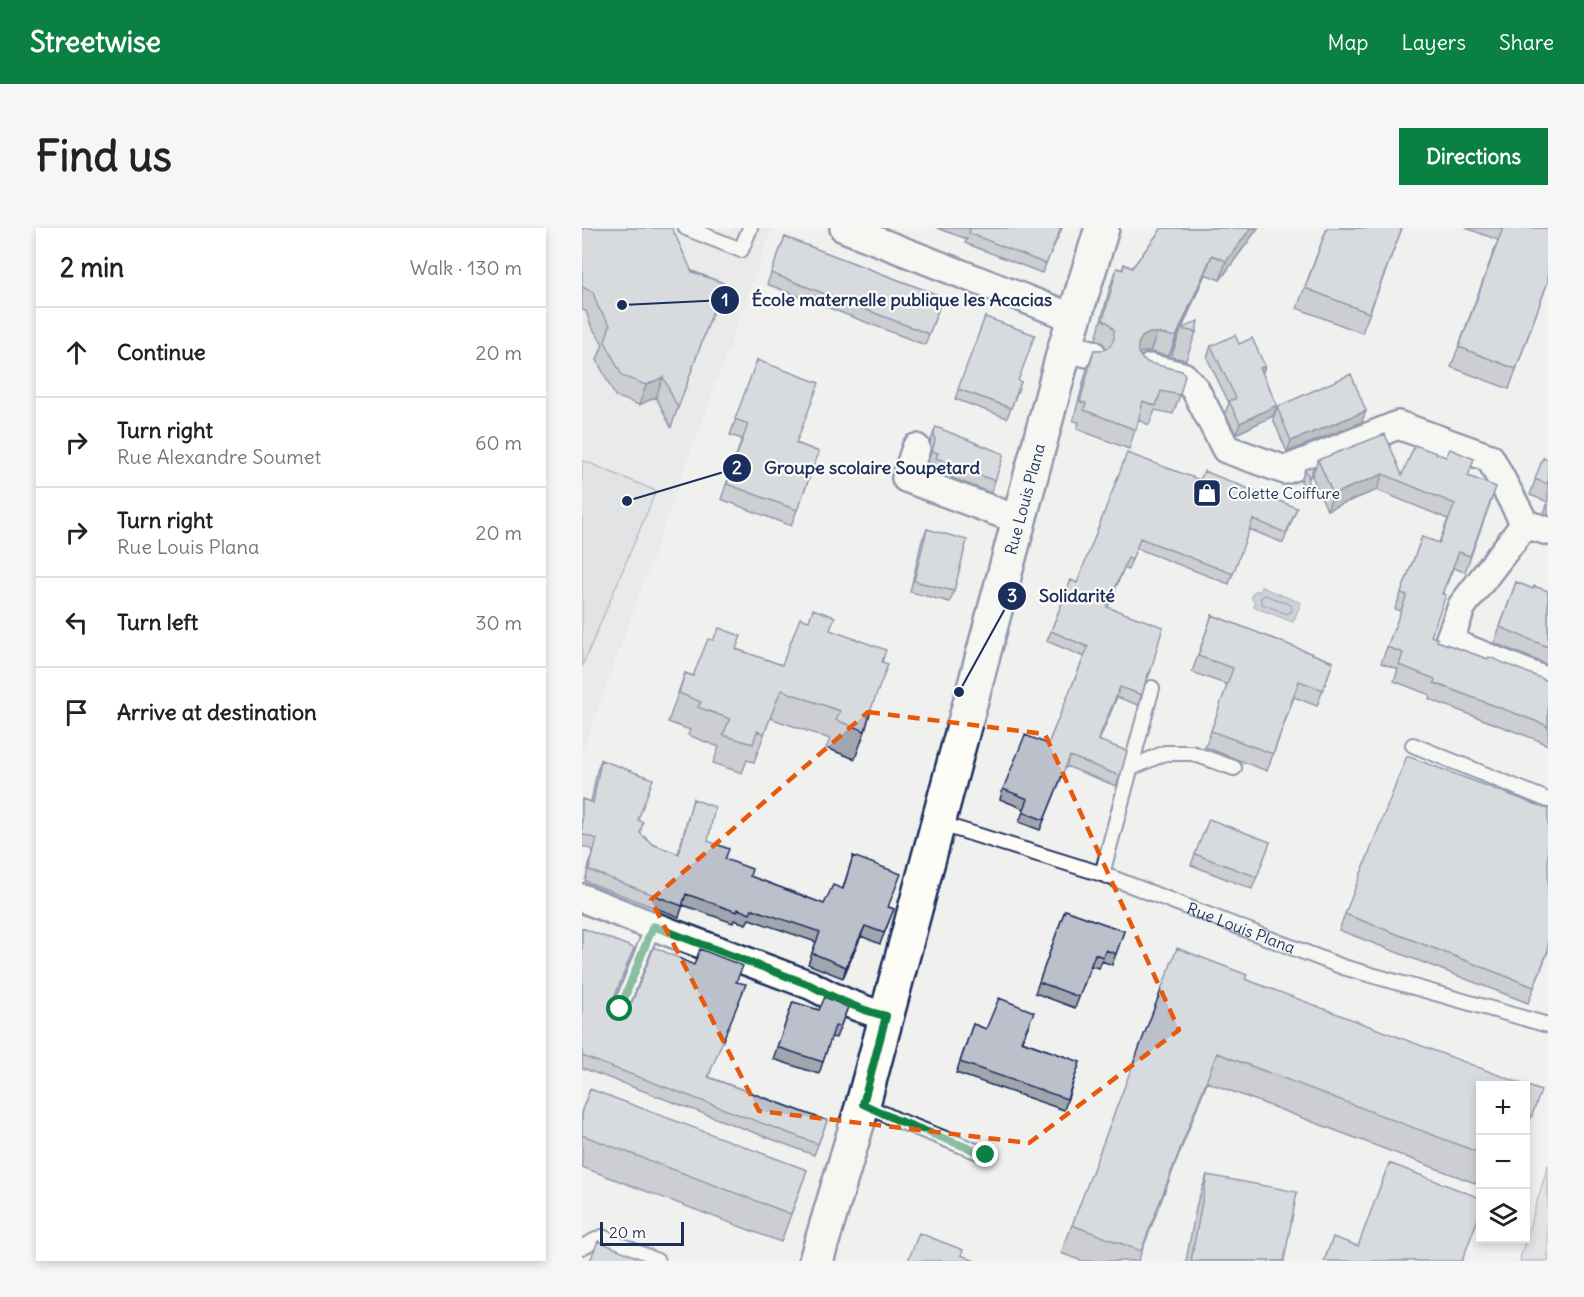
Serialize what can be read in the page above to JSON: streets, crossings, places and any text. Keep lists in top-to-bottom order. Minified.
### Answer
{"streets":{"street":["Rue Louis Plana"]},"places":{"other":["École maternelle publique les Acacias","Groupe scolaire Soupetard","Solidarité"],"shop":["Colette Coiffure"]},"scale_bar":"20 m","page":{"header":"Streetwise","nav":["Map","Layers","Share"],"buttons":"Directions","title":"Find us","heading":["2 min","Walk · 130 m"],"list":[["Continue","20 m"],["Turn right","Rue Alexandre Soumet","60 m"],["Turn right","Rue Louis Plana","20 m"],["Turn left","30 m"],"Arrive at destination"],"map_buttons":["+","−"],"scale":"20 m"}}
